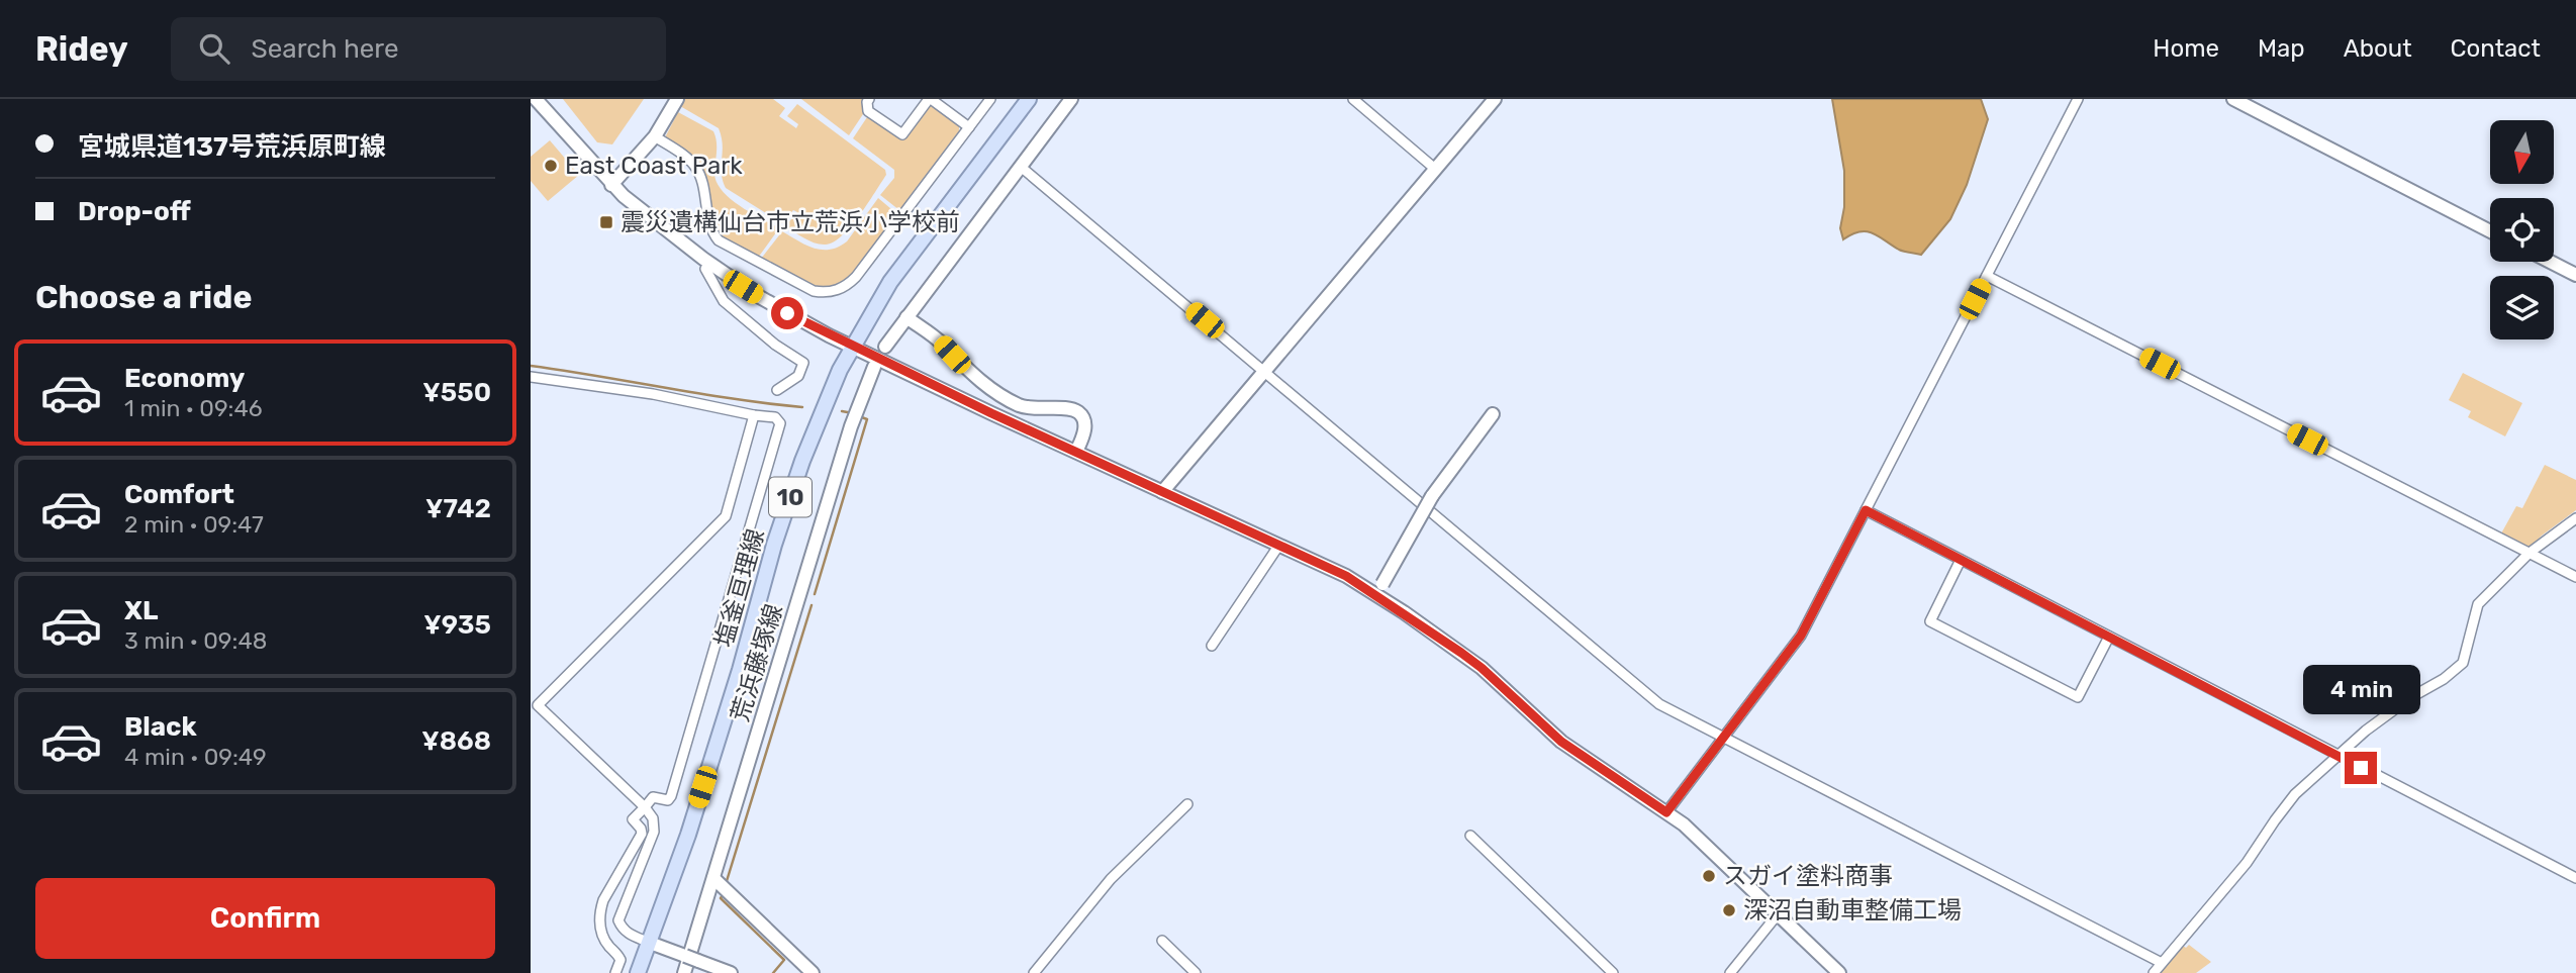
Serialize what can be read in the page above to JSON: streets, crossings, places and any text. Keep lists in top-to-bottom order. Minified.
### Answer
{"streets":{"main road":["10","塩釜亘理線"],"street":["荒浜藤塚線"]},"places":{"other":["East Coast Park","スガイ塗料商事","深沼自動車整備工場"],"transit":["震災遺構仙台市立荒浜小学校前"]},"north":"bottom","page":{"header":"Ridey","search":"Search here","nav":["Home","Map","About","Contact"],"banner":["宮城県道137号荒浜原町線","Drop-off"],"heading":"Choose a ride","list":[{"name":"Economy","note":"1 min · 09:46","value":"¥550"},{"name":"Comfort","note":"2 min · 09:47","value":"¥742"},{"name":"XL","note":"3 min · 09:48","value":"¥935"},{"name":"Black","note":"4 min · 09:49","value":"¥868"}],"bubble":"4 min","buttons":"Confirm"}}
